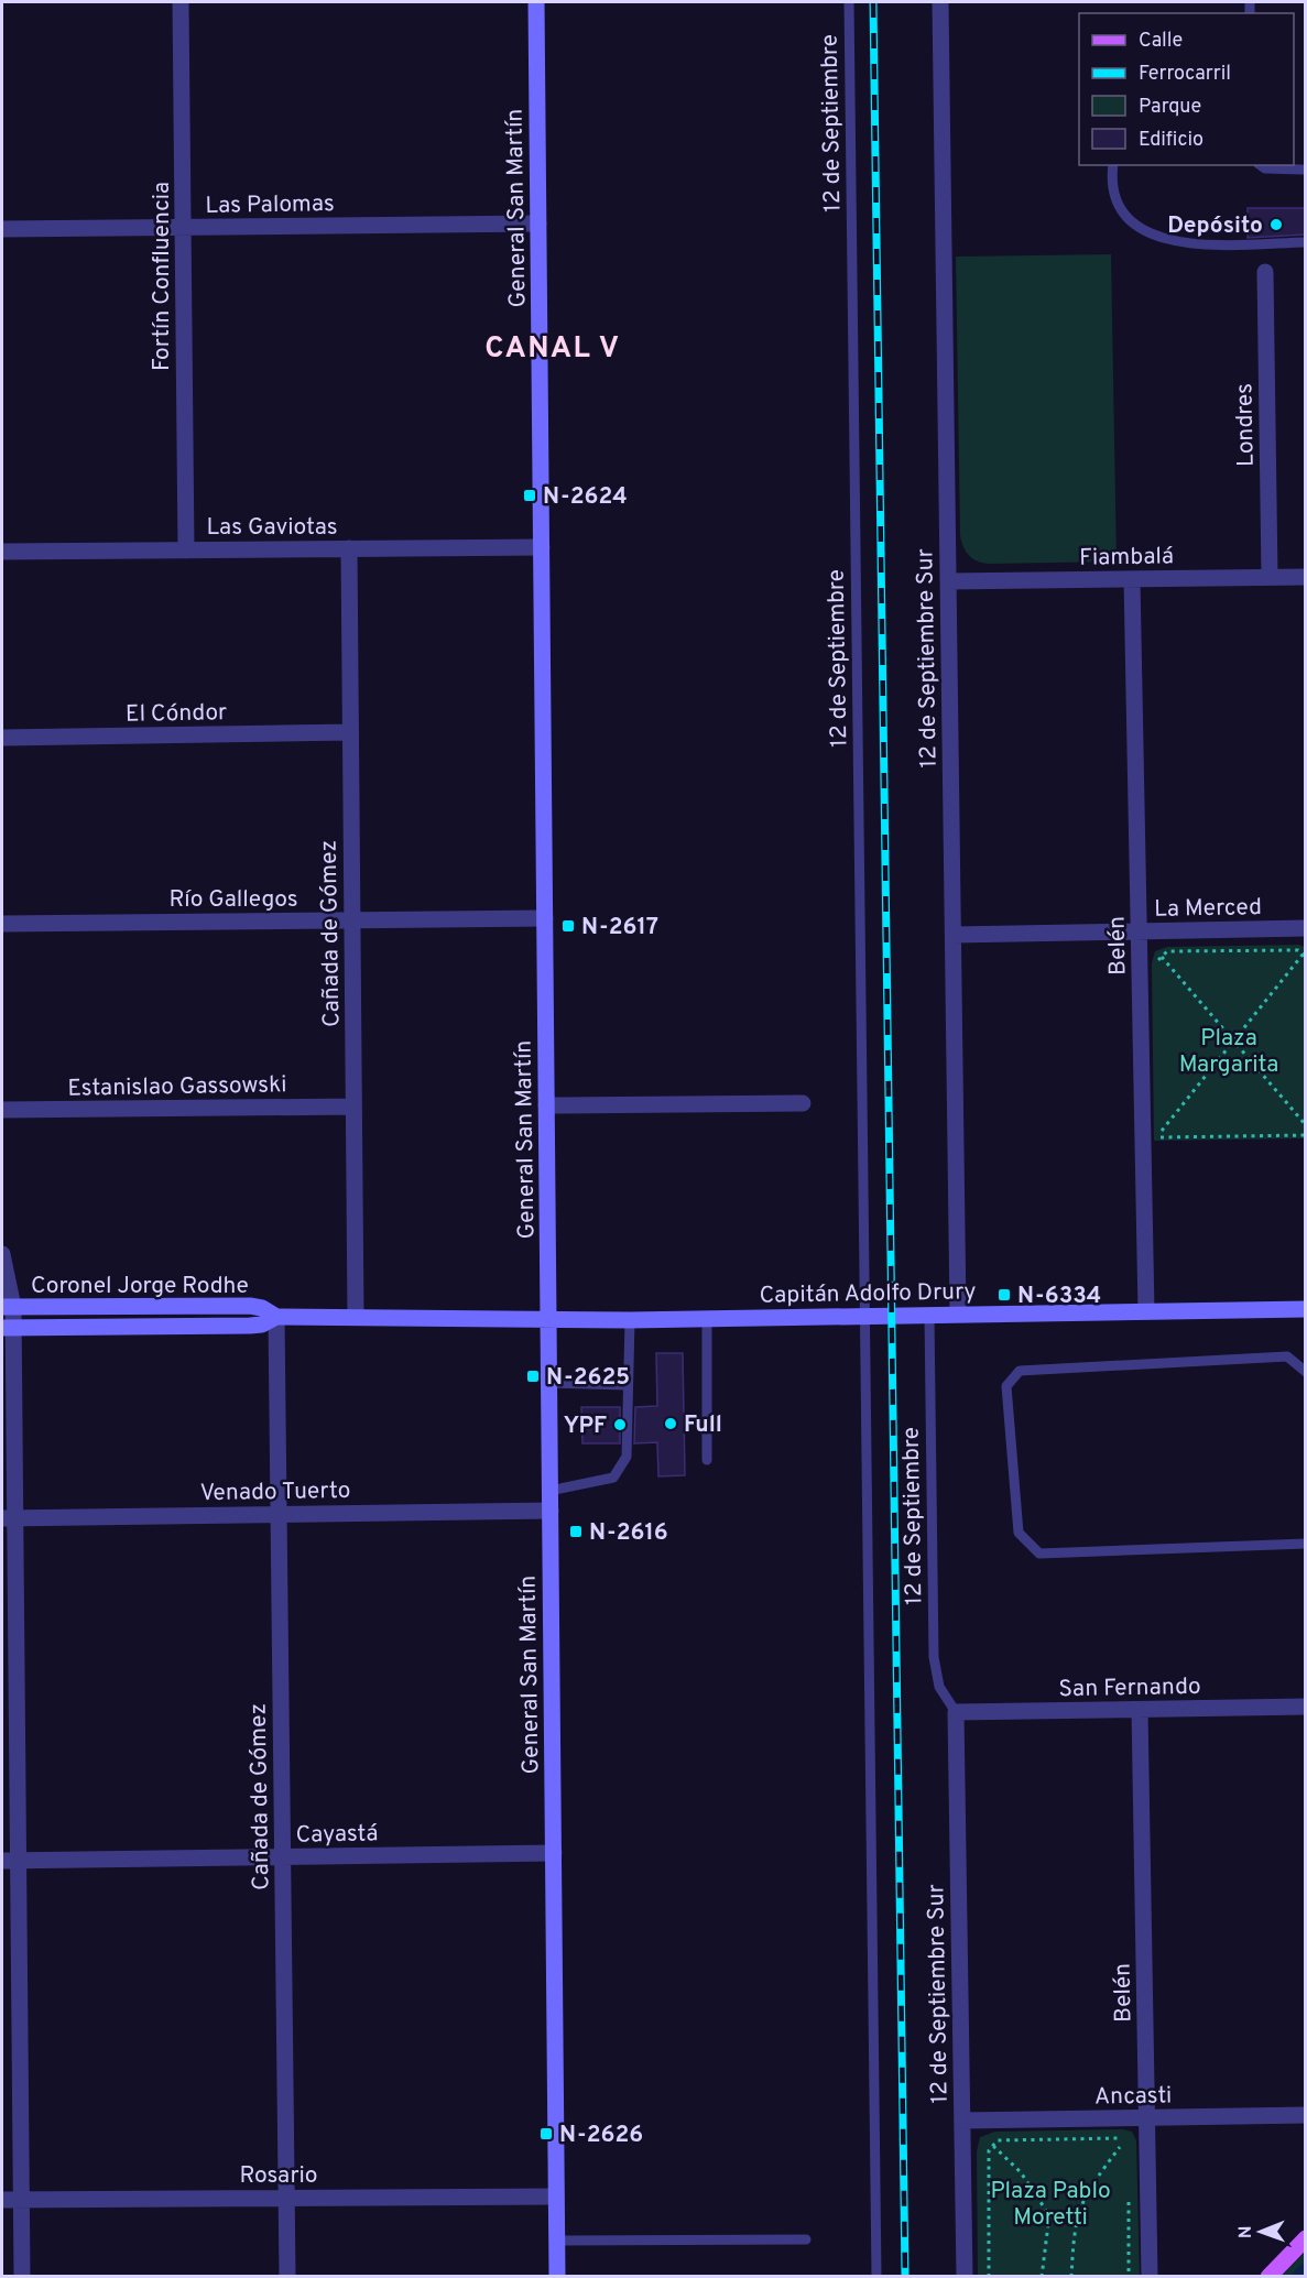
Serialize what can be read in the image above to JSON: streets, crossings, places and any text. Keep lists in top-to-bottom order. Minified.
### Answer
{"streets":{"main road":["General San Martín","Coronel Jorge Rodhe","Capitán Adolfo Drury"],"street":["Las Palomas","Fortín Confluencia","Londres","Las Gaviotas","Fiambalá","12 de Septiembre Sur","El Cóndor","Río Gallegos","La Merced","Cañada de Gómez","Belén","Estanislao Gassowski","Venado Tuerto","San Fernando","Cayastá","Ancasti","Rosario"],"lane":["12 de Septiembre"]},"crossings":[["12 de Septiembre","12 de Septiembre Sur"],["12 de Septiembre","Capitán Adolfo Drury"],["12 de Septiembre","San Fernando"],["Las Palomas","General San Martín"],["Las Palomas","Fortín Confluencia"],["General San Martín","Las Gaviotas"],["General San Martín","Río Gallegos"],["General San Martín","Coronel Jorge Rodhe"],["General San Martín","Capitán Adolfo Drury"],["General San Martín","Venado Tuerto"],["General San Martín","Cayastá"],["General San Martín","Rosario"],["Fortín Confluencia","Las Gaviotas"],["Londres","Fiambalá"],["Las Gaviotas","Cañada de Gómez"],["Fiambalá","12 de Septiembre Sur"],["Fiambalá","Belén"],["12 de Septiembre Sur","La Merced"],["12 de Septiembre Sur","Capitán Adolfo Drury"],["12 de Septiembre Sur","San Fernando"],["12 de Septiembre Sur","Ancasti"],["El Cóndor","Cañada de Gómez"],["Río Gallegos","Cañada de Gómez"],["La Merced","Belén"],["Cañada de Gómez","Estanislao Gassowski"],["Cañada de Gómez","Coronel Jorge Rodhe"],["Cañada de Gómez","Venado Tuerto"],["Cañada de Gómez","Cayastá"],["Cañada de Gómez","Rosario"],["Belén","Capitán Adolfo Drury"],["Belén","San Fernando"],["Belén","Ancasti"],["Coronel Jorge Rodhe","Capitán Adolfo Drury"]],"districts":["CANAL V"],"parks":["Plaza Margarita","Plaza Pablo Moretti"],"places":{"other":["Depósito","Full","YPF"],"transit":["N-2624","N-2617","N-6334","N-2625","N-2616","N-2626"]},"legend":["Calle","Ferrocarril","Parque","Edificio"],"north":"left"}
